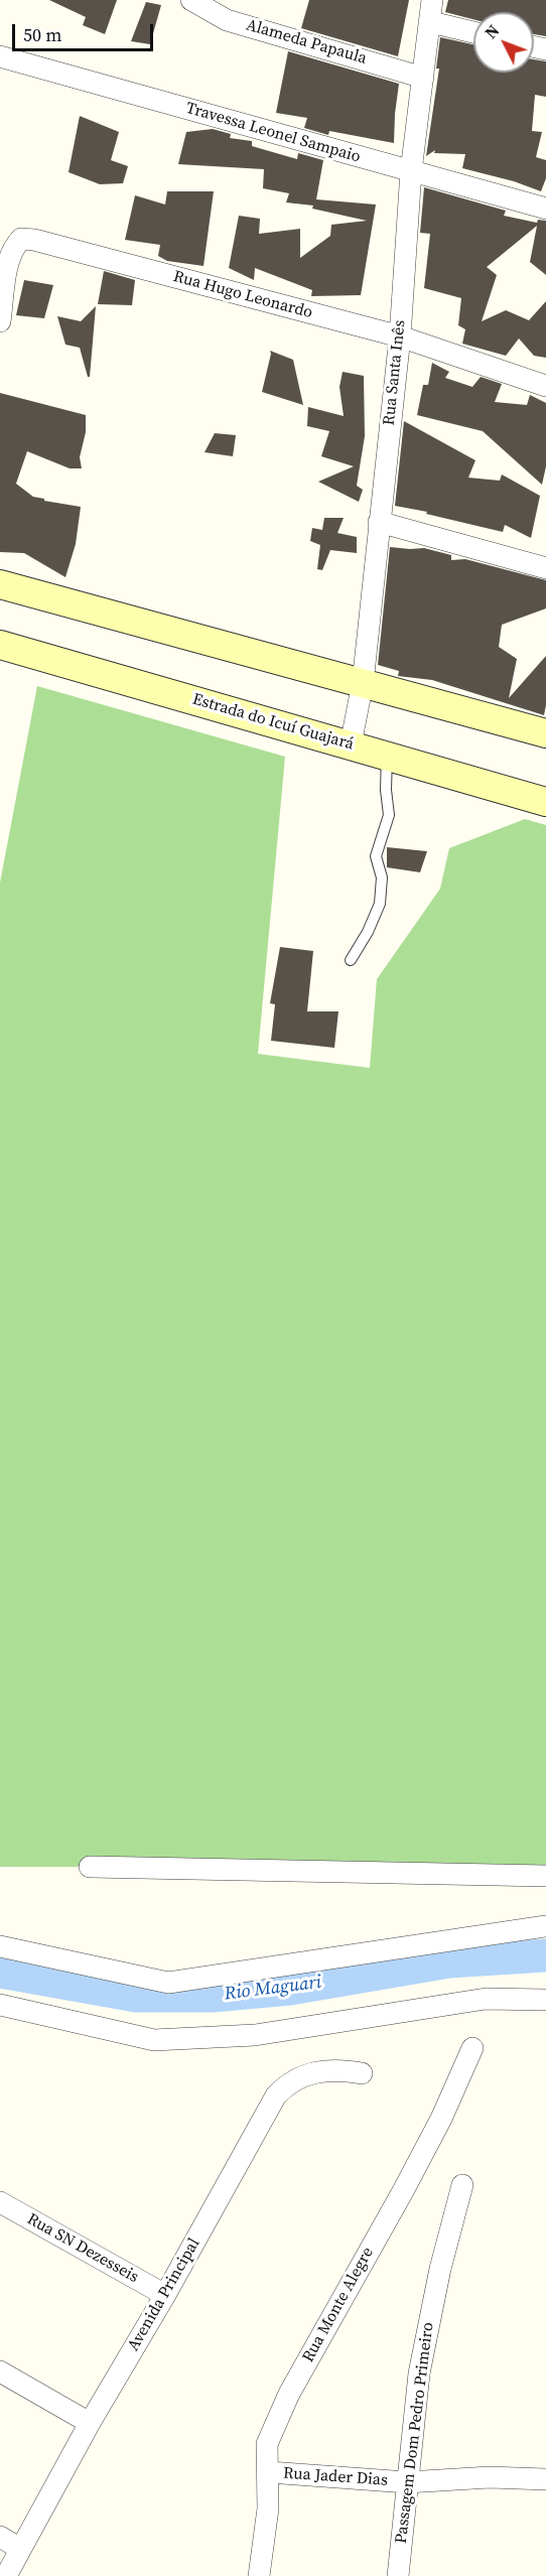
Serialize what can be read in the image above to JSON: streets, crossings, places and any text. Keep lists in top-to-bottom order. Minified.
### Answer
{"streets":{"main road":["Estrada do Icuí Guajará"],"street":["Alameda Papaula","Travessa Leonel Sampaio","Rua Hugo Leonardo","Rua Santa Inês","Rua SN Dezesseis","Avenida Principal","Rua Monte Alegre","Passagem Dom Pedro Primeiro","Rua Jader Dias"]},"crossings":[["Alameda Papaula","Rua Santa Inês"],["Travessa Leonel Sampaio","Rua Santa Inês"],["Rua Hugo Leonardo","Rua Santa Inês"],["Rua Santa Inês","Estrada do Icuí Guajará"],["Rua SN Dezesseis","Avenida Principal"],["Rua Monte Alegre","Rua Jader Dias"],["Passagem Dom Pedro Primeiro","Rua Jader Dias"]],"water":["Rio Maguari"],"scale_bar":"50 m","north":"top left"}
